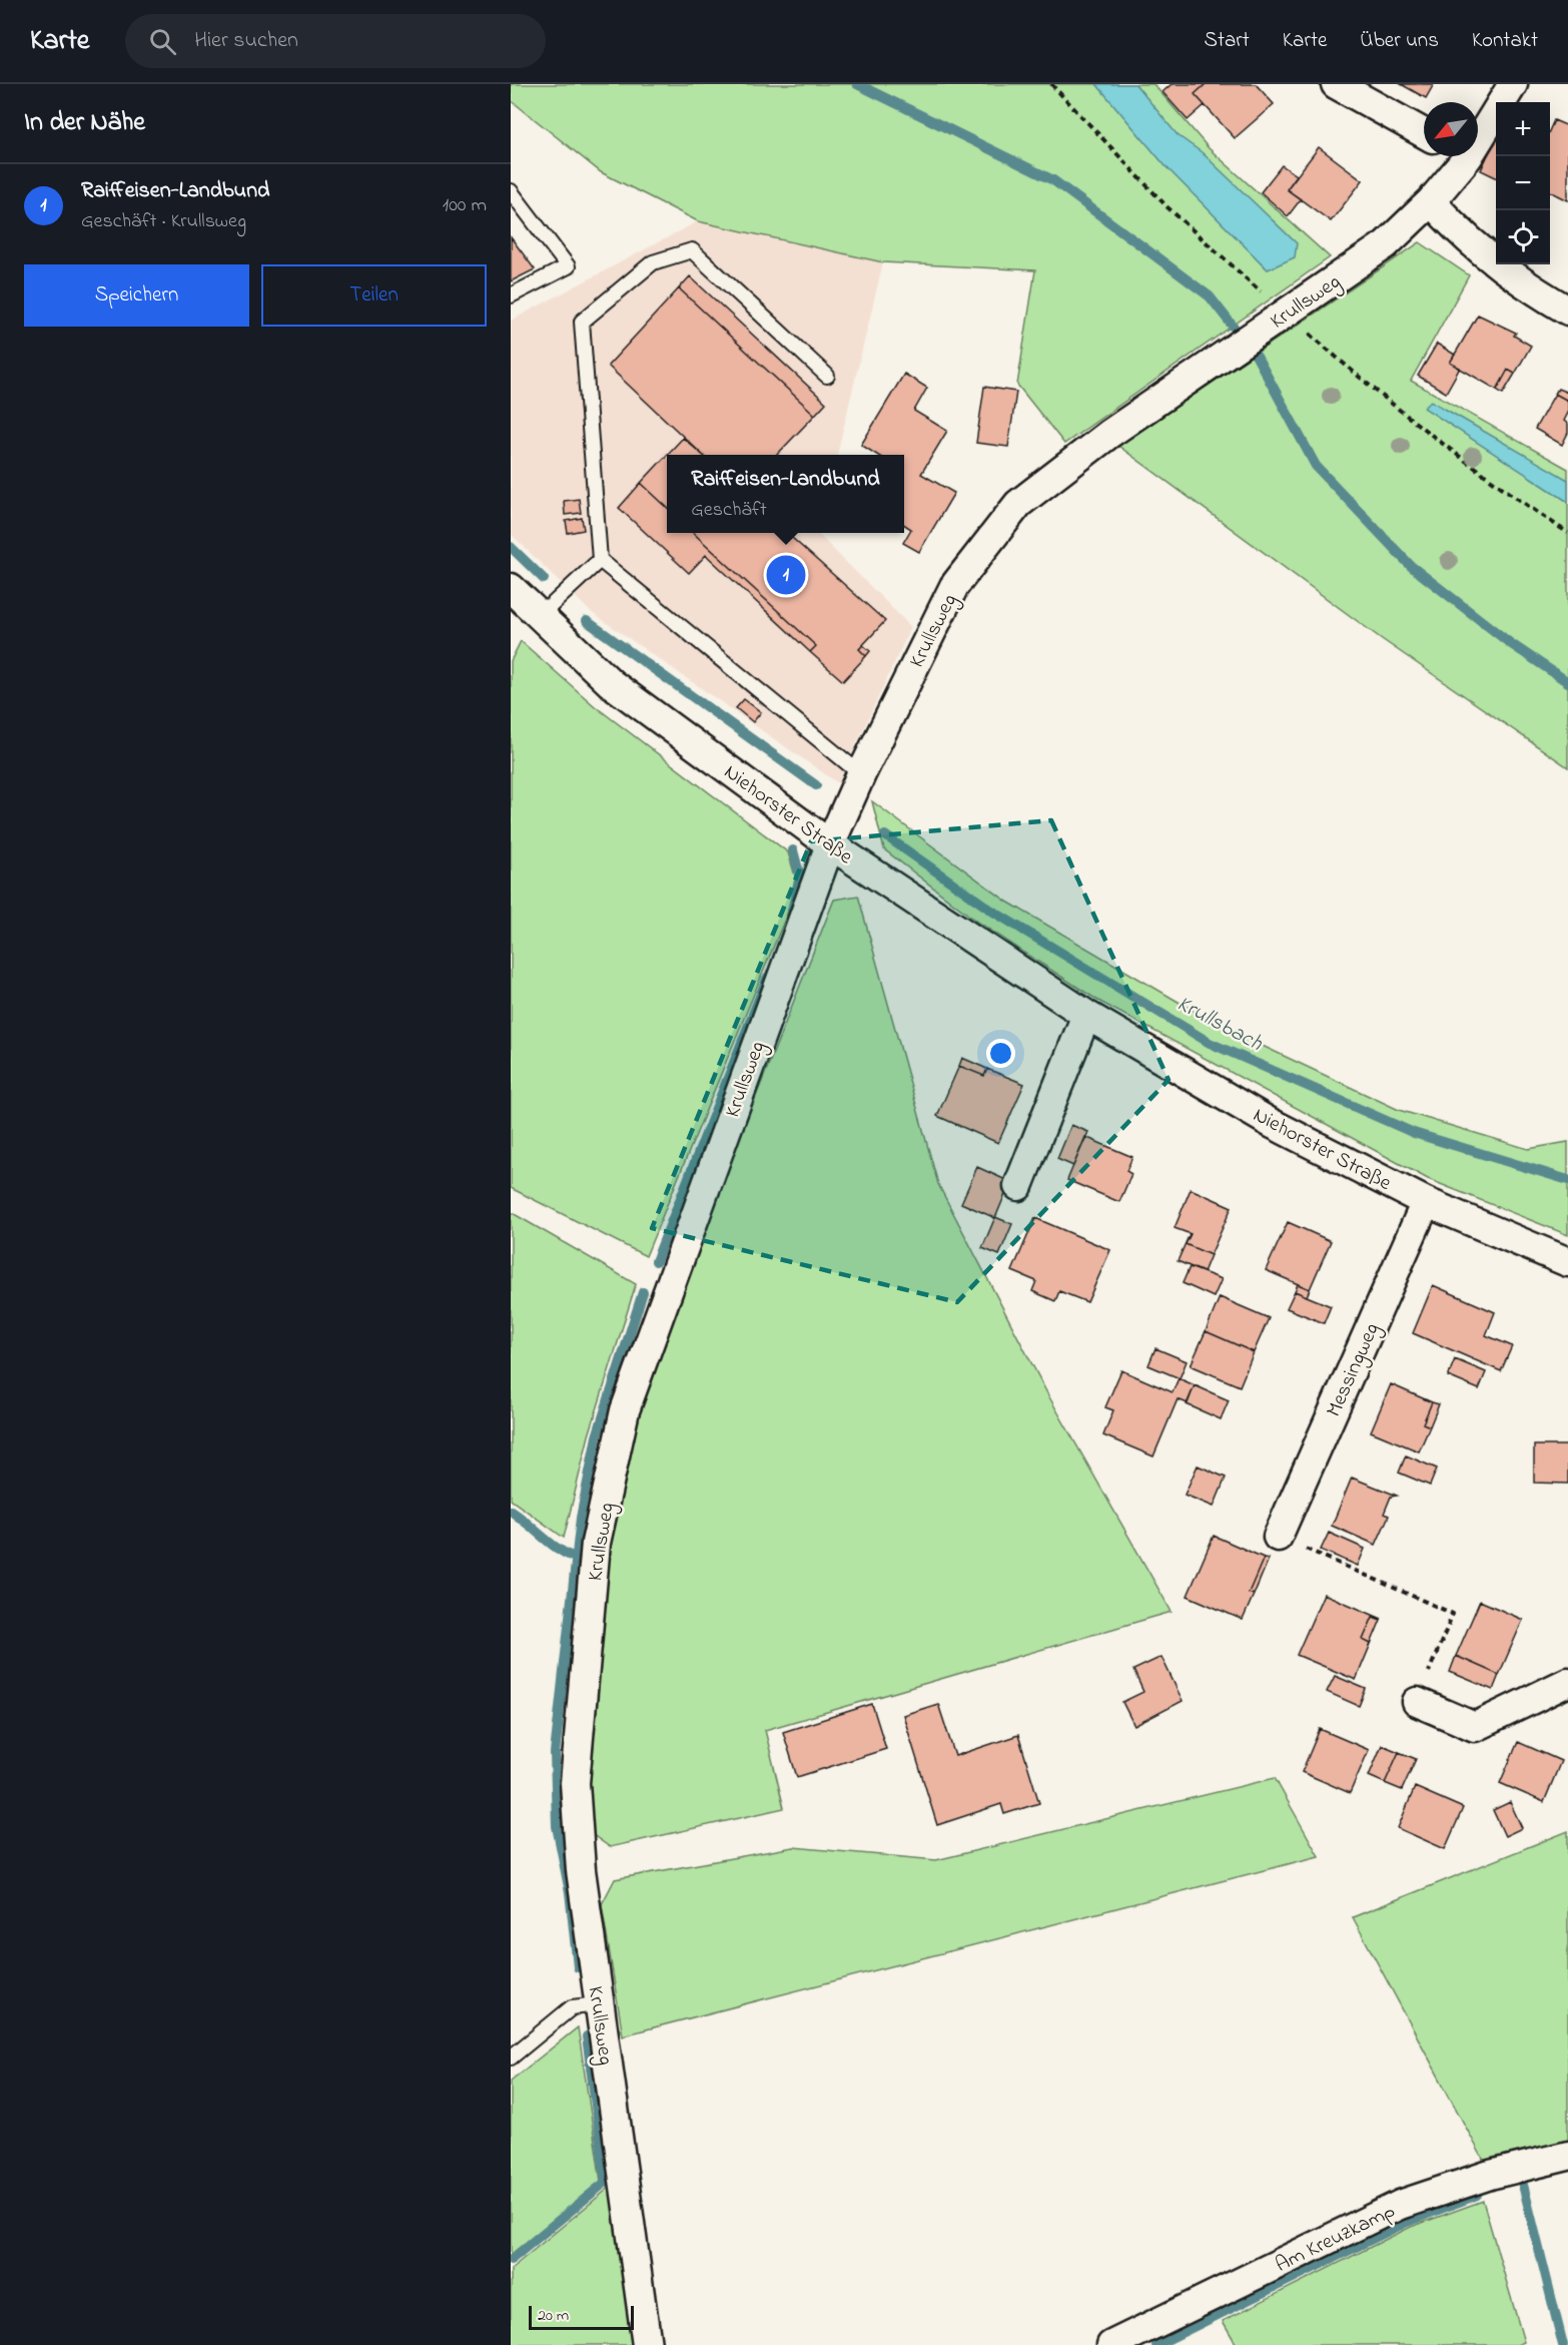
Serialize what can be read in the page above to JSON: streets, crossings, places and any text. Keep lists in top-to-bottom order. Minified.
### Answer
{"streets":{"street":["Krullsweg","Niehorster Straße","Messingweg","Am Kreuzkamp"]},"crossings":[["Krullsweg","Niehorster Straße"],["Niehorster Straße","Messingweg"]],"water":["Krullsbach"],"scale_bar":"20 m","north":"bottom left","page":{"header":"Karte","search":"Hier suchen","nav":["Start","Karte","Über uns","Kontakt"],"heading":"In der Nähe","map_buttons":["+","−"],"list":[{"mark":"1","name":"Raiffeisen-Landbund","note":"Geschäft · Krullsweg","value":"100 m"}],"buttons":["Speichern","Teilen"],"popup":["Raiffeisen-Landbund","Geschäft"],"pins":"1","scale":"20 m"}}
